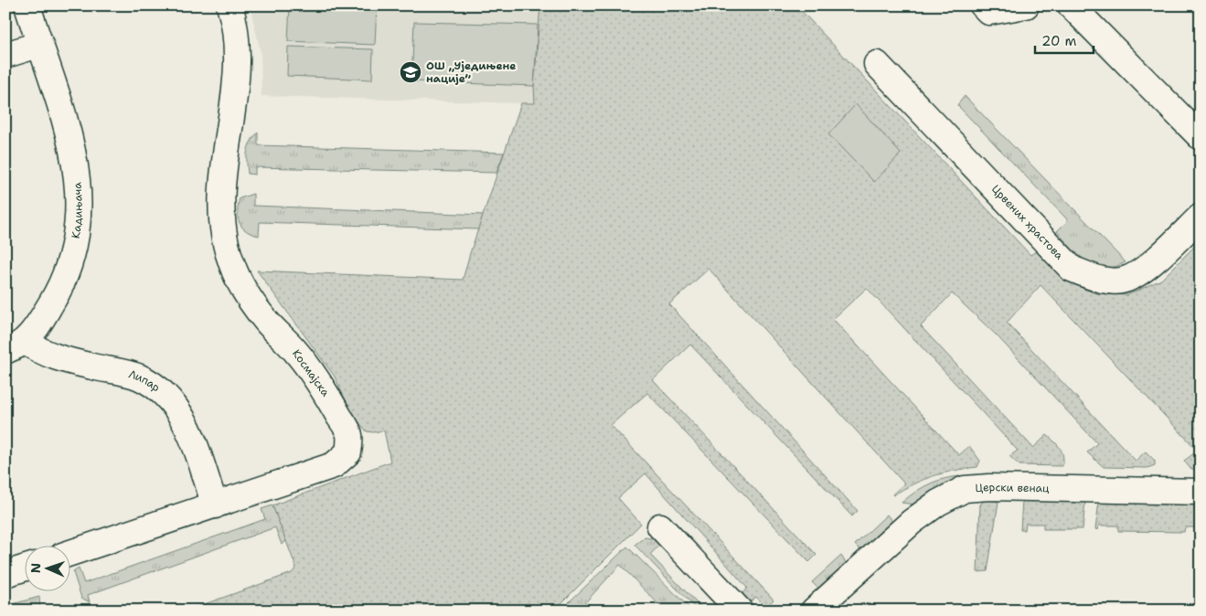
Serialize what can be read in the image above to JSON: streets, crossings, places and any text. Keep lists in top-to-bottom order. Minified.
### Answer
{"streets":{"street":["Кадињача","Црвених храстова","Космајска","Липар","Церски венац"]},"crossings":[["Кадињача","Липар"],["Космајска","Липар"]],"places":{"school or university":["ОШ „Уједињене нације”"]},"scale_bar":"20 m","north":"left"}
